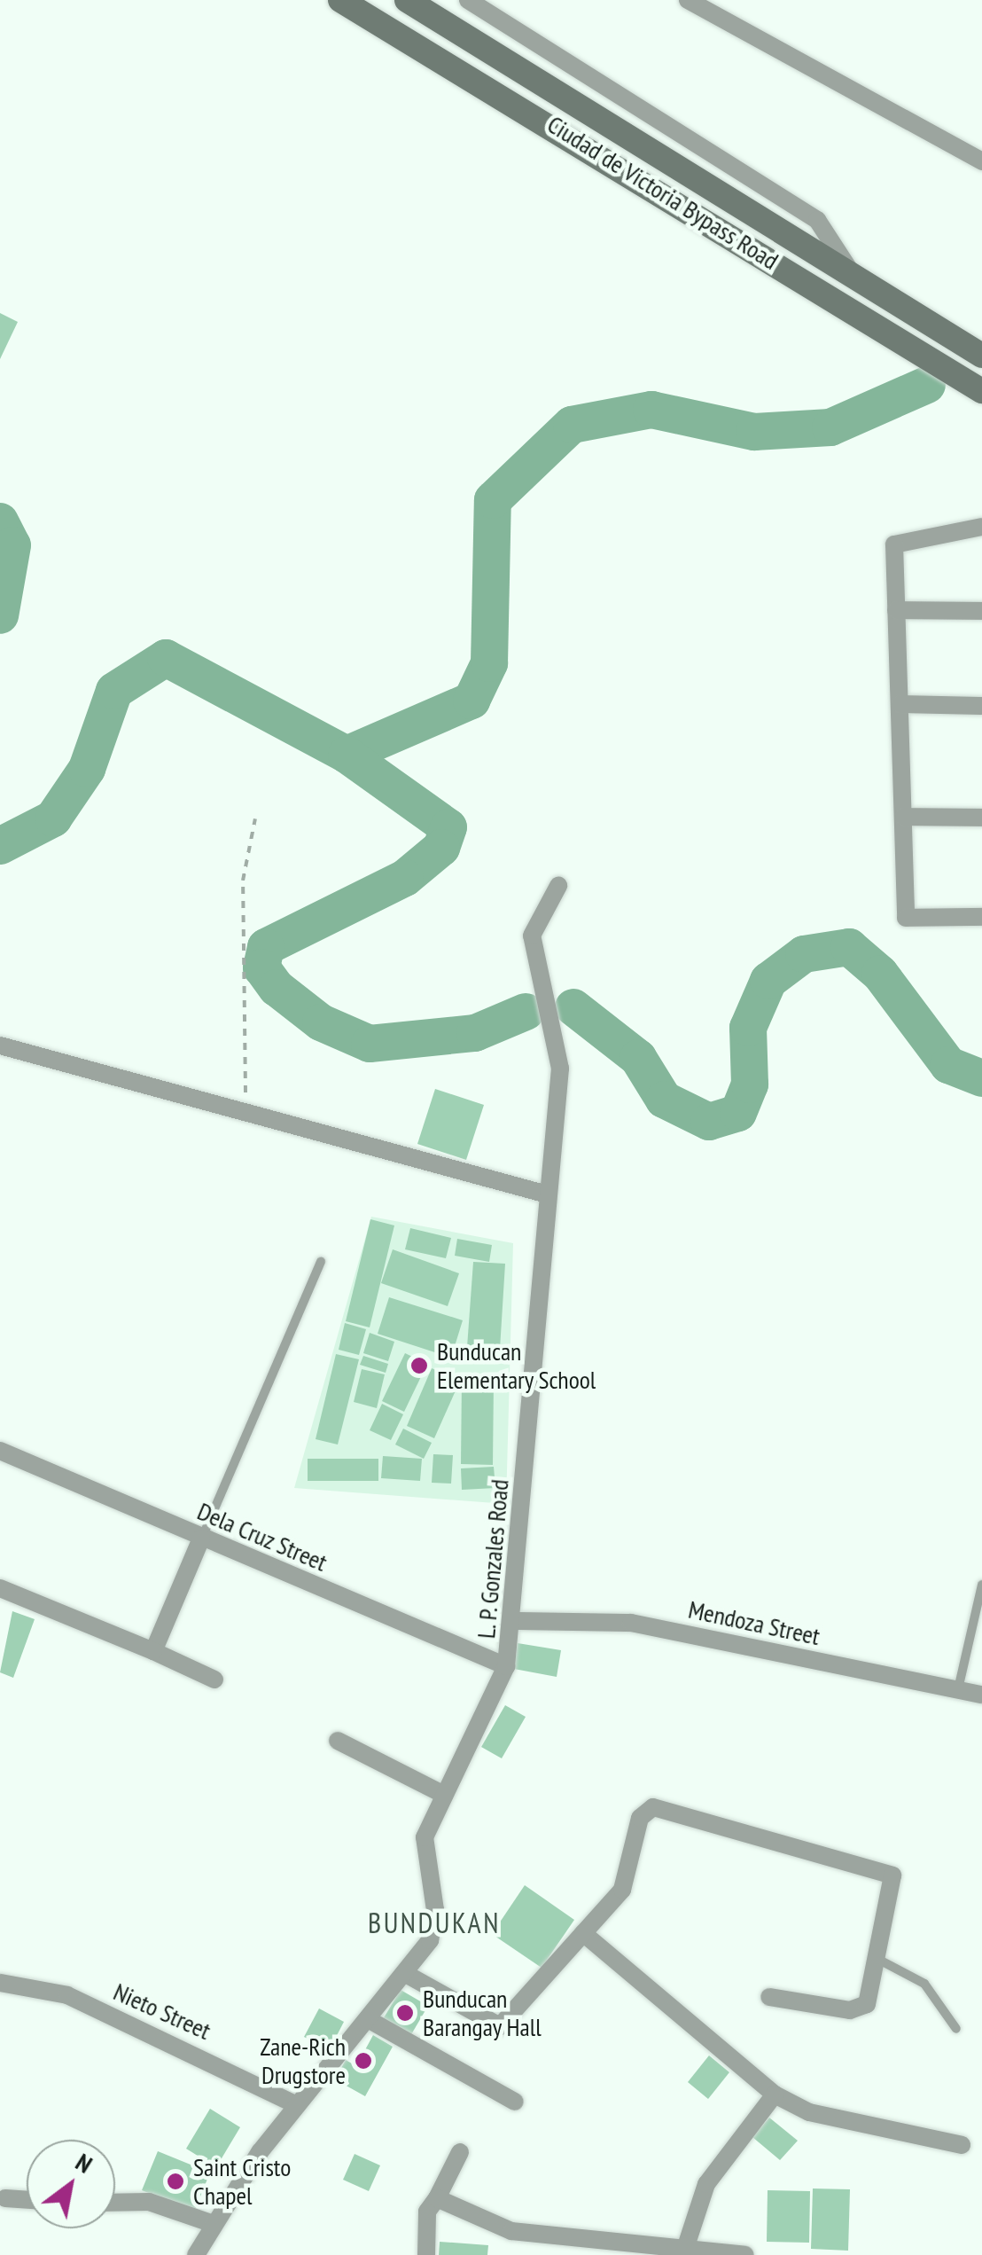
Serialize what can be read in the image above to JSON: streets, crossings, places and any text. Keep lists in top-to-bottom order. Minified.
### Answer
{"streets":{"main road":["Ciudad de Victoria Bypass Road"],"street":["Dela Cruz Street","L. P. Gonzales Road","Mendoza Street","Nieto Street"]},"crossings":[["Dela Cruz Street","L. P. Gonzales Road"],["L. P. Gonzales Road","Mendoza Street"],["L. P. Gonzales Road","Nieto Street"]],"districts":["BUNDUKAN"],"places":["Bunducan Elementary School","Bunducan Barangay Hall","Zane-Rich Drugstore","Saint Cristo Chapel"],"north":"top right"}
